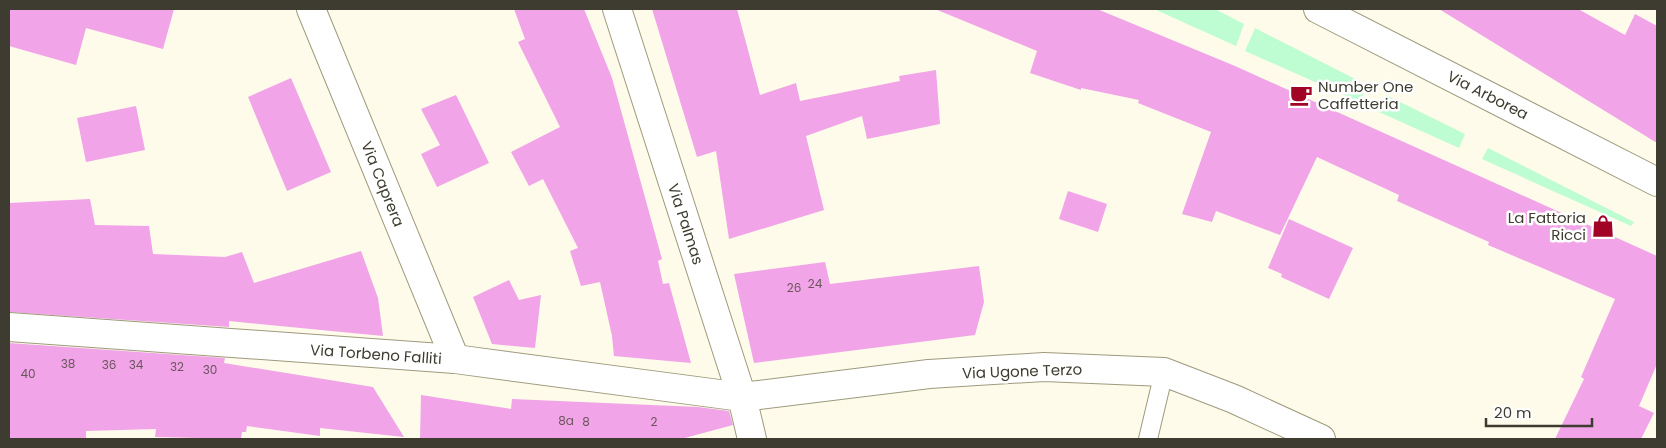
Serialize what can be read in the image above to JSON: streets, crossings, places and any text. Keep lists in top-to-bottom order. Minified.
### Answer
{"streets":{"street":["Via Arborea","Via Caprera","Via Palmas","Via Torbeno Falliti","Via Ugone Terzo"]},"crossings":[["Via Caprera","Via Torbeno Falliti"],["Via Palmas","Via Torbeno Falliti"],["Via Palmas","Via Ugone Terzo"],["Via Torbeno Falliti","Via Ugone Terzo"]],"places":{"cafe":["Number One Caffetteria"],"shop":["La Fattoria Ricci"]},"house_numbers":["24","26","38","36","34","32","30","40","8a","8","2"],"scale_bar":"20 m"}
